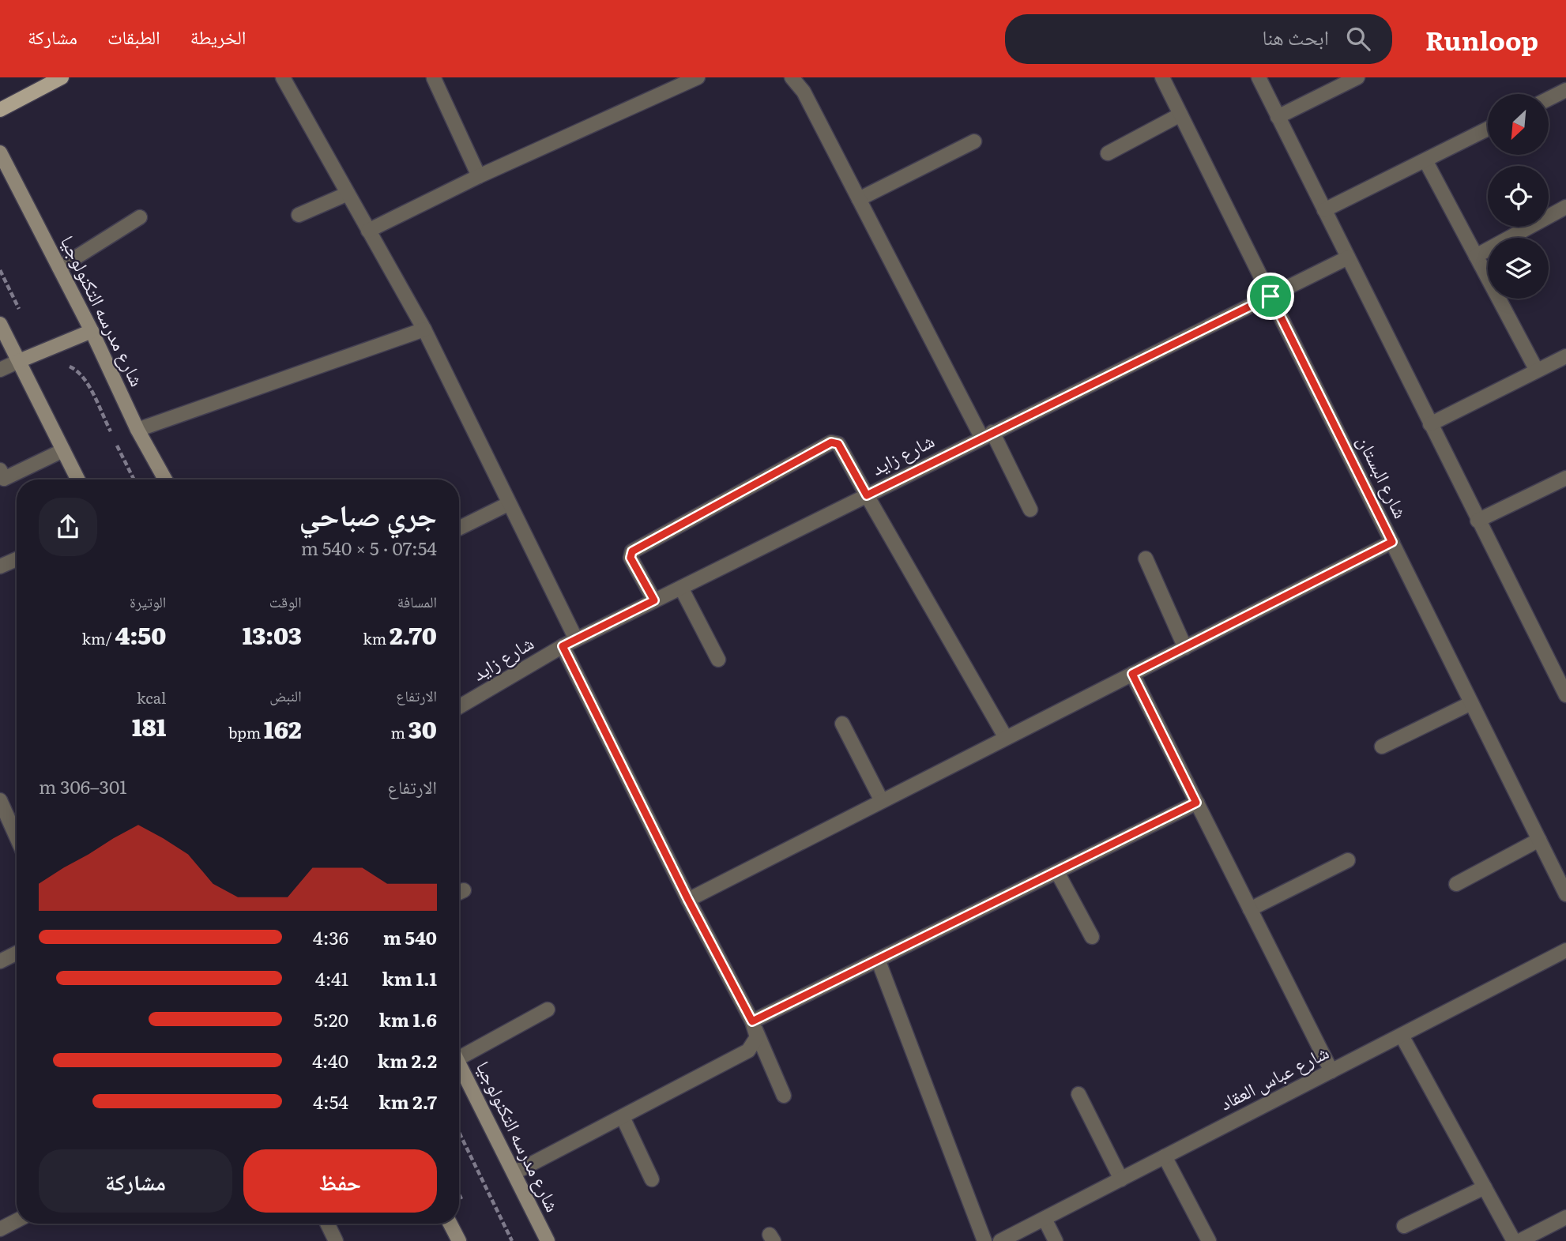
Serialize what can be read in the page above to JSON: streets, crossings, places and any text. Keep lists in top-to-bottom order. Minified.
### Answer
{"streets":{"street":["شارع مدرسه التكنولوجيا","شارع زايد","شارع البستان","شارع عباس العقاد"]},"crossings":[["شارع زايد","شارع البستان"]],"north":"bottom left","page":{"header":"Runloop","search":"ابحث هنا","nav":["الخريطة","الطبقات","مشاركة"],"heading":["جري صباحي","07:54 · 5 × 540 m"],"stats":[["المسافة","2.70 km"],["الوقت","13:03"],["الوتيرة","4:50 /km"],["الارتفاع","30 m"],["النبض","162 bpm"],["kcal","181"]],"chart":["الارتفاع","301–306 m"],"list":[{"name":"540 m","note":"4:36"},{"name":"1.1 km","note":"4:41"},{"name":"1.6 km","note":"5:20"},{"name":"2.2 km","note":"4:40"},{"name":"2.7 km","note":"4:54"}],"buttons":["حفظ","مشاركة"]}}
